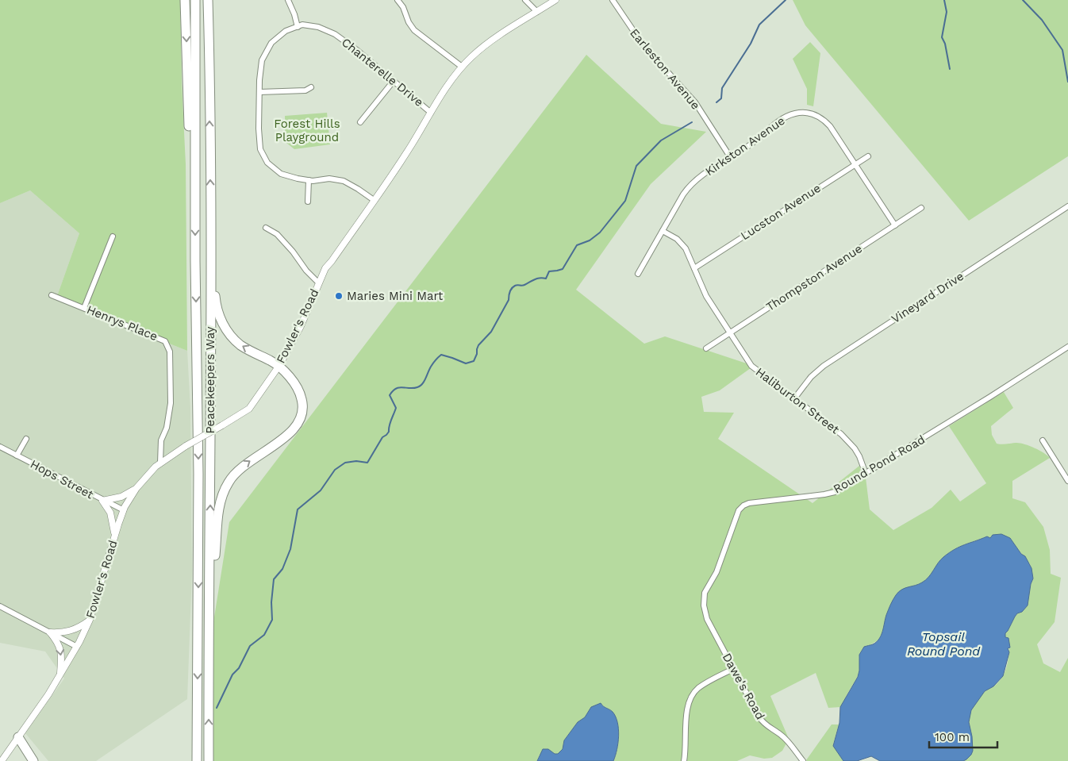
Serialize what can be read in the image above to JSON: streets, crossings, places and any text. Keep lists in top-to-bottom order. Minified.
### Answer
{"streets":{"highway":["Peacekeepers Way"],"street":["Earleston Avenue","Chanterelle Drive","Kirkston Avenue","Lucston Avenue","Thompston Avenue","Vineyard Drive","Henrys Place","Fowler's Road","Haliburton Street","Round Pond Road","Hops Street","Dawe's Road"]},"crossings":[["Earleston Avenue","Kirkston Avenue"],["Chanterelle Drive","Fowler's Road"],["Kirkston Avenue","Lucston Avenue"],["Kirkston Avenue","Thompston Avenue"],["Kirkston Avenue","Haliburton Street"],["Lucston Avenue","Haliburton Street"],["Thompston Avenue","Haliburton Street"],["Vineyard Drive","Haliburton Street"],["Henrys Place","Fowler's Road"],["Fowler's Road","Hops Street"],["Haliburton Street","Round Pond Road"],["Round Pond Road","Dawe's Road"]],"water":["Topsail Round Pond"],"parks":["Forest Hills Playground"],"places":["Maries Mini Mart"],"scale_bar":"100 m"}
